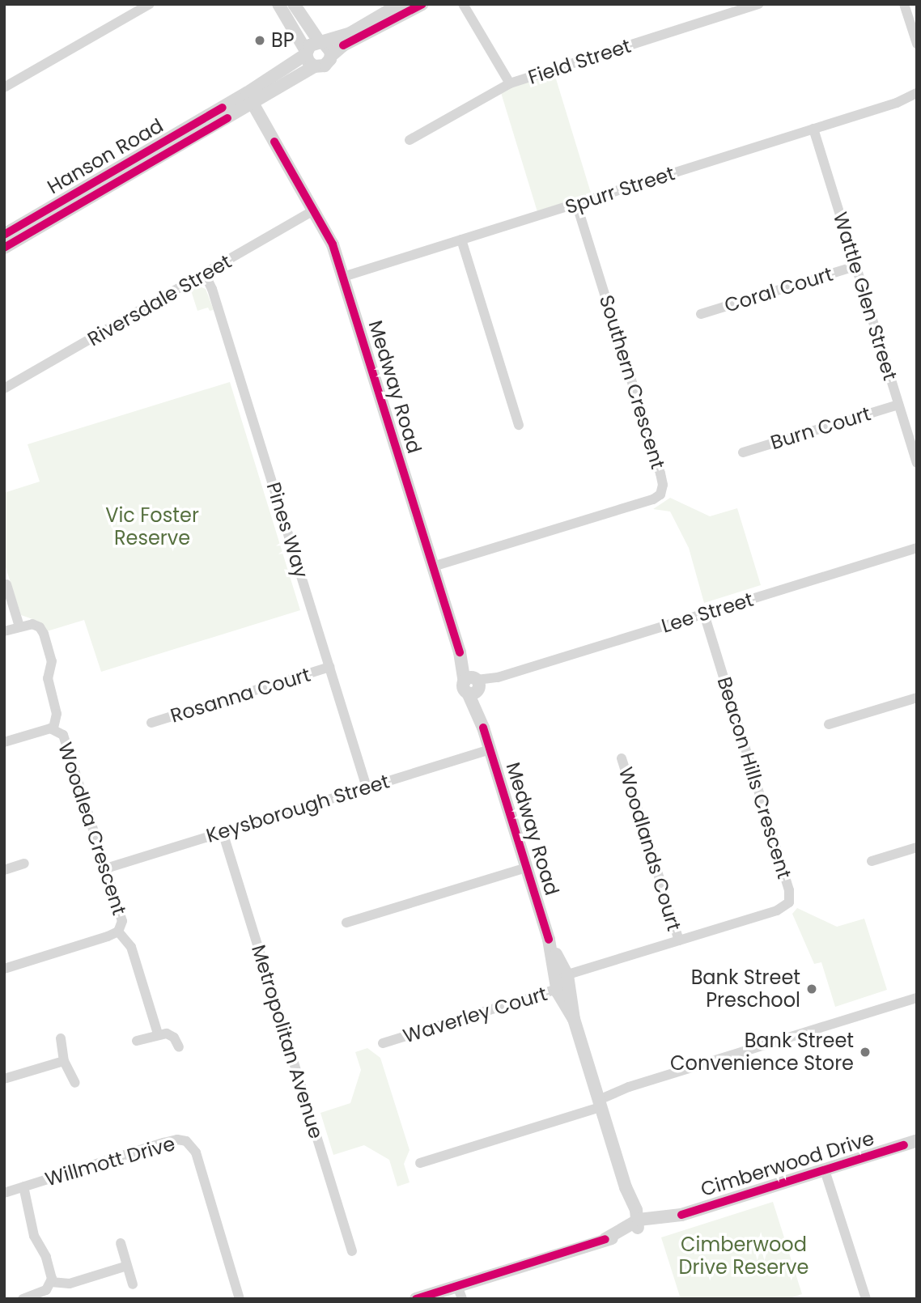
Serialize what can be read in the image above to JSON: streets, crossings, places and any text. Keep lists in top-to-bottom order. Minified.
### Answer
{"streets":{"street":["Field Street","Hanson Road","Spurr Street","Coral Court","Wattle Glen Street","Riversdale Street","Southern Crescent","Medway Road","Burn Court","Pines Way","Lee Street","Rosanna Court","Beacon Hills Crescent","Keysborough Street","Woodlea Crescent","Woodlands Court","Waverley Court","Metropolitan Avenue","Willmott Drive","Cimberwood Drive"]},"crossings":[["Hanson Road","Medway Road"],["Spurr Street","Wattle Glen Street"],["Spurr Street","Southern Crescent"],["Spurr Street","Medway Road"],["Coral Court","Wattle Glen Street"],["Wattle Glen Street","Burn Court"],["Riversdale Street","Medway Road"],["Riversdale Street","Pines Way"],["Southern Crescent","Medway Road"],["Medway Road","Lee Street"],["Medway Road","Beacon Hills Crescent"],["Medway Road","Keysborough Street"],["Medway Road","Waverley Court"],["Medway Road","Cimberwood Drive"],["Pines Way","Rosanna Court"],["Pines Way","Keysborough Street"],["Lee Street","Beacon Hills Crescent"],["Beacon Hills Crescent","Woodlands Court"],["Beacon Hills Crescent","Waverley Court"],["Keysborough Street","Woodlea Crescent"],["Keysborough Street","Metropolitan Avenue"]],"parks":["Vic Foster Reserve","Cimberwood Drive Reserve"],"places":["BP","Bank Street Preschool","Bank Street Convenience Store"]}
